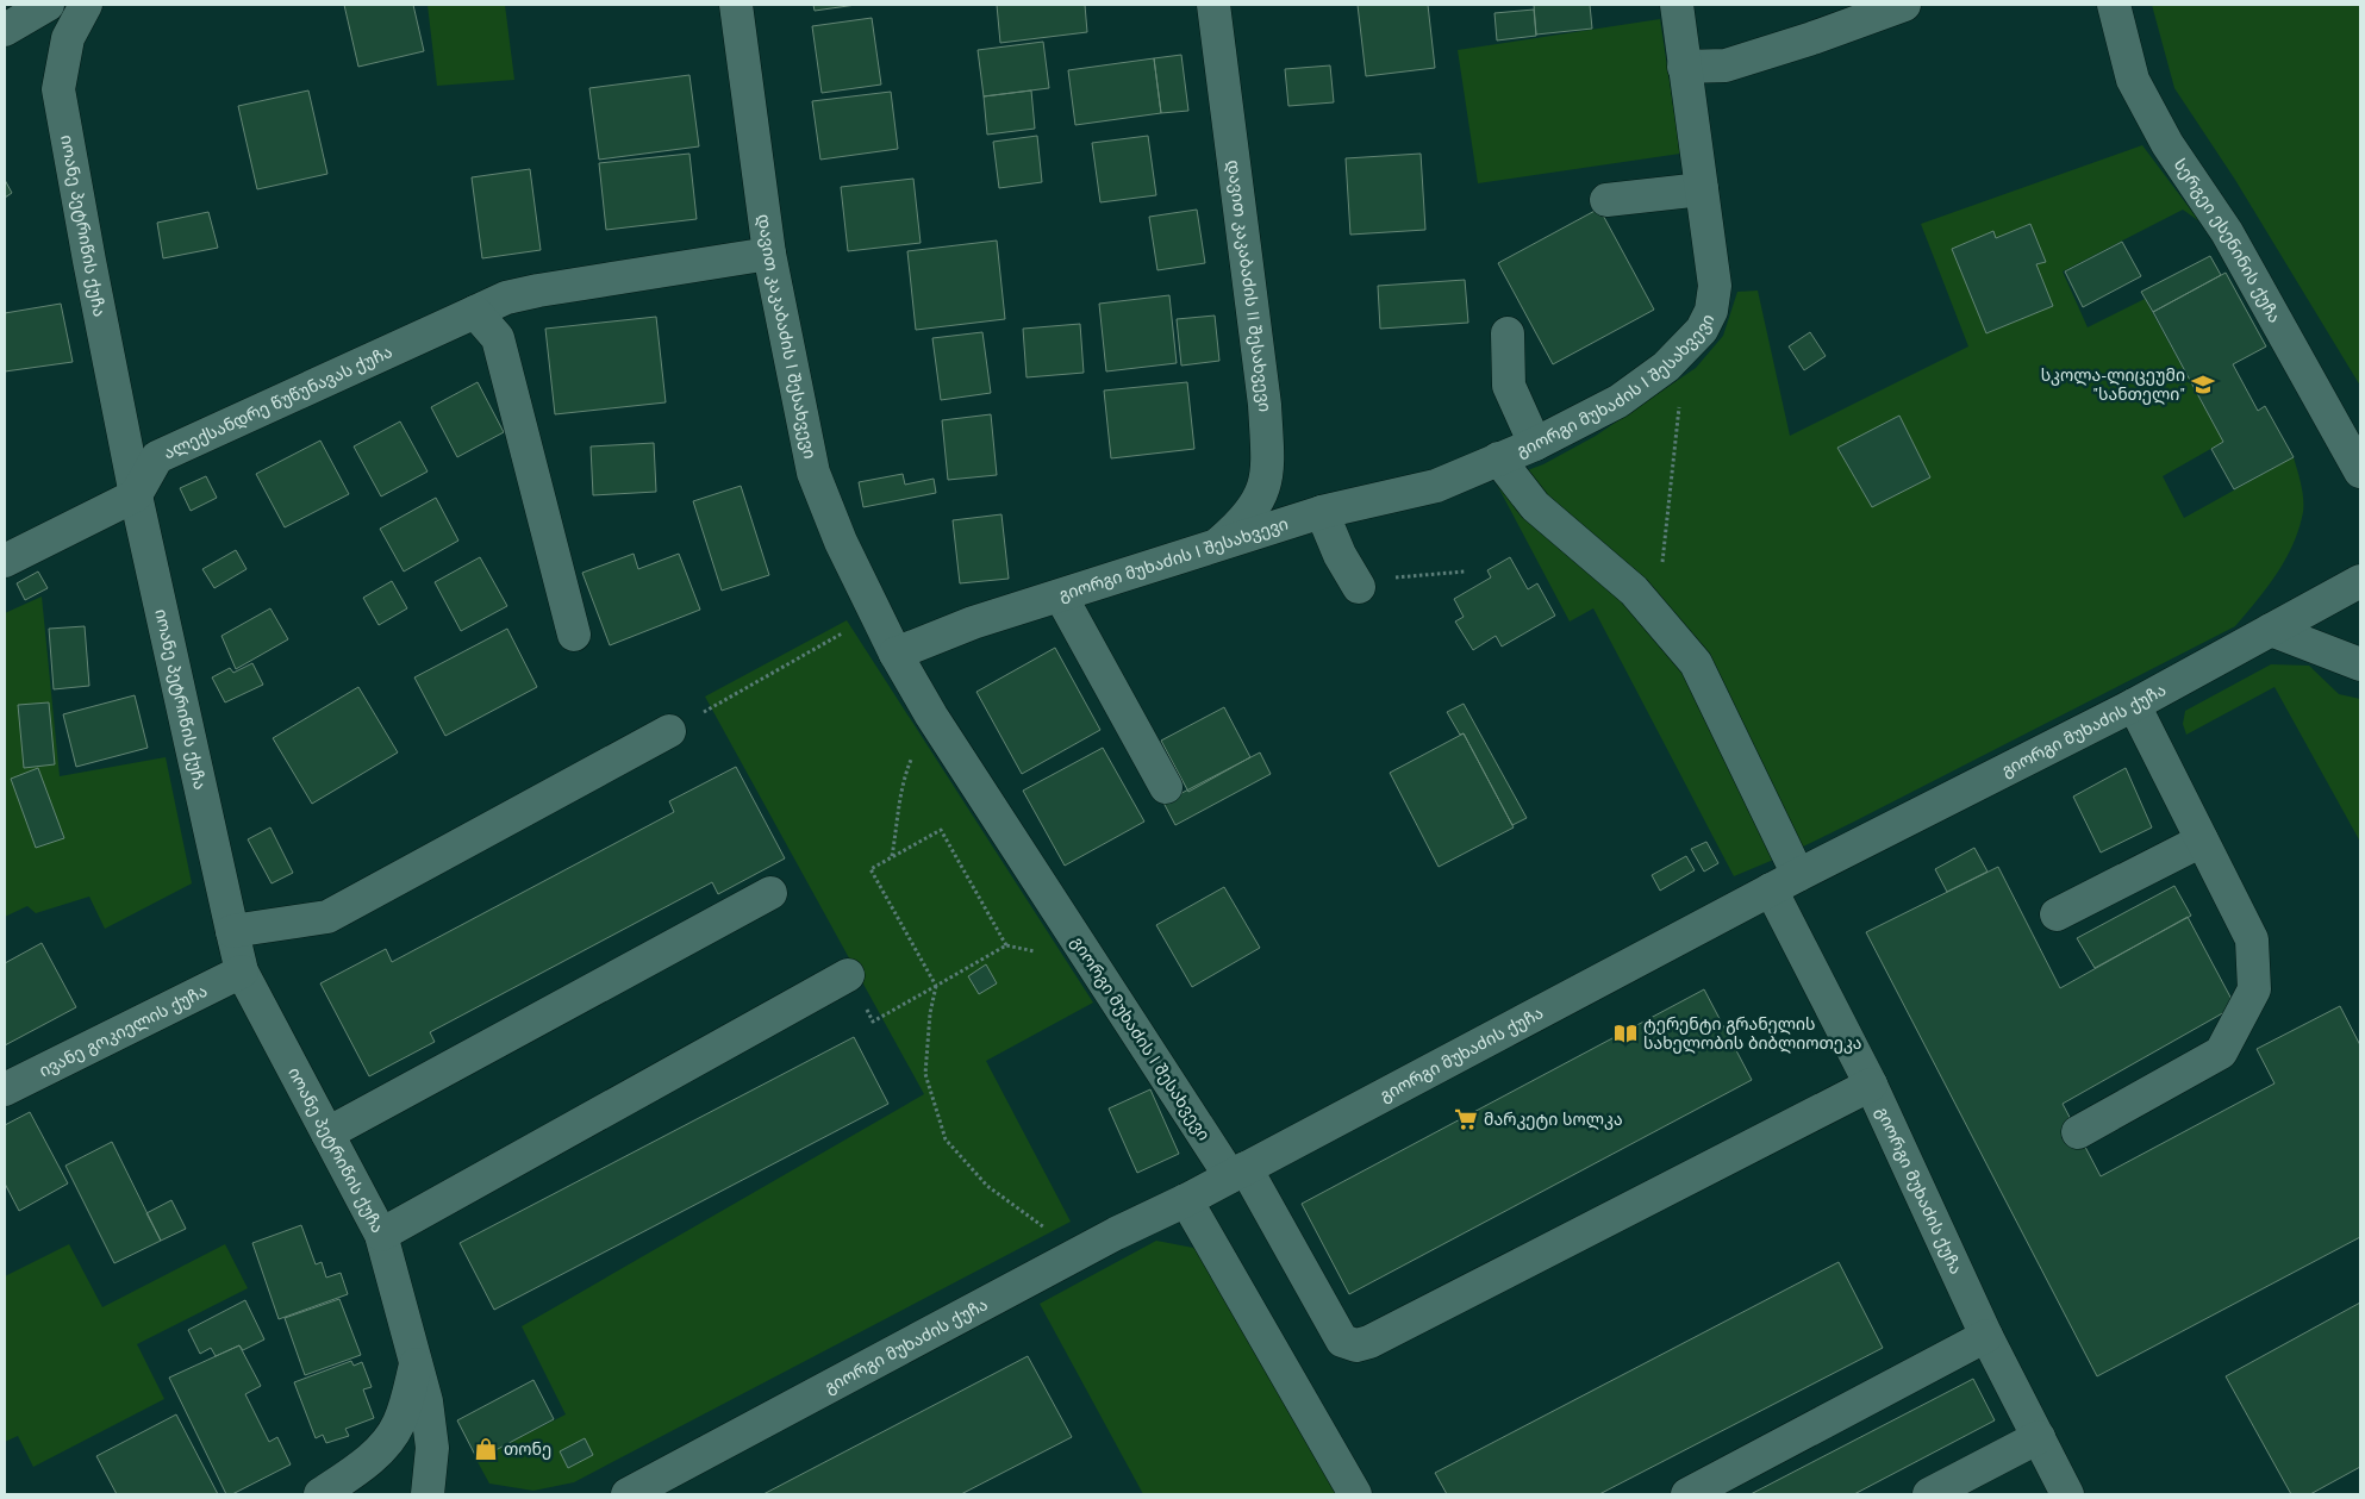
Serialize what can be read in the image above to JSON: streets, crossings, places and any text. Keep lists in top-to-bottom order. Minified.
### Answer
{"streets":{"street":["იოანე პეტრიწის ქუჩა","სერგეი ესენინის ქუჩა","დავით კაკაბაძის II შესახვევი","დავით კაკაბაძის I შესახვევი","გიორგი მუხაძის I შესახვევი","ალექსანდრე წუწუნავას ქუჩა","გიორგი მუხაძის ქუჩა","ივანე გოკიელის ქუჩა"]},"crossings":[["იოანე პეტრიწის ქუჩა","ალექსანდრე წუწუნავას ქუჩა"],["იოანე პეტრიწის ქუჩა","ივანე გოკიელის ქუჩა"],["დავით კაკაბაძის II შესახვევი","გიორგი მუხაძის I შესახვევი"],["დავით კაკაბაძის I შესახვევი","გიორგი მუხაძის I შესახვევი"],["დავით კაკაბაძის I შესახვევი","ალექსანდრე წუწუნავას ქუჩა"],["გიორგი მუხაძის I შესახვევი","გიორგი მუხაძის ქუჩა"]],"places":{"school or university":["სკოლა-ლიცეუმი \"სანთელი\""],"library":["ტერენტი გრანელის სახელობის ბიბლიოთეკა"],"supermarket":["მარკეტი სოლკა"],"shop":["თონე"]}}
